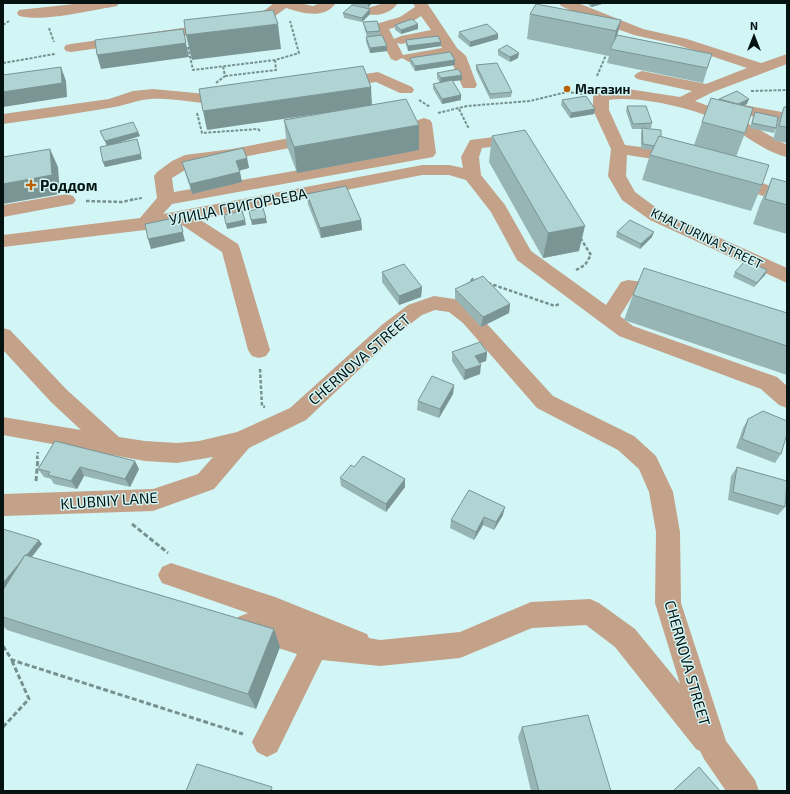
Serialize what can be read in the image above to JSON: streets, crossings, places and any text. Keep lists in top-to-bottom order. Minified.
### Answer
{"streets":{"street":["УЛИЦА ГРИГОРЬЕВА","KHALTURINA STREET","CHERNOVA STREET","KLUBNIY LANE"]},"crossings":[["CHERNOVA STREET","KLUBNIY LANE"]],"places":{"other":["Магазин"],"health":["Роддом"]},"north":"top"}
